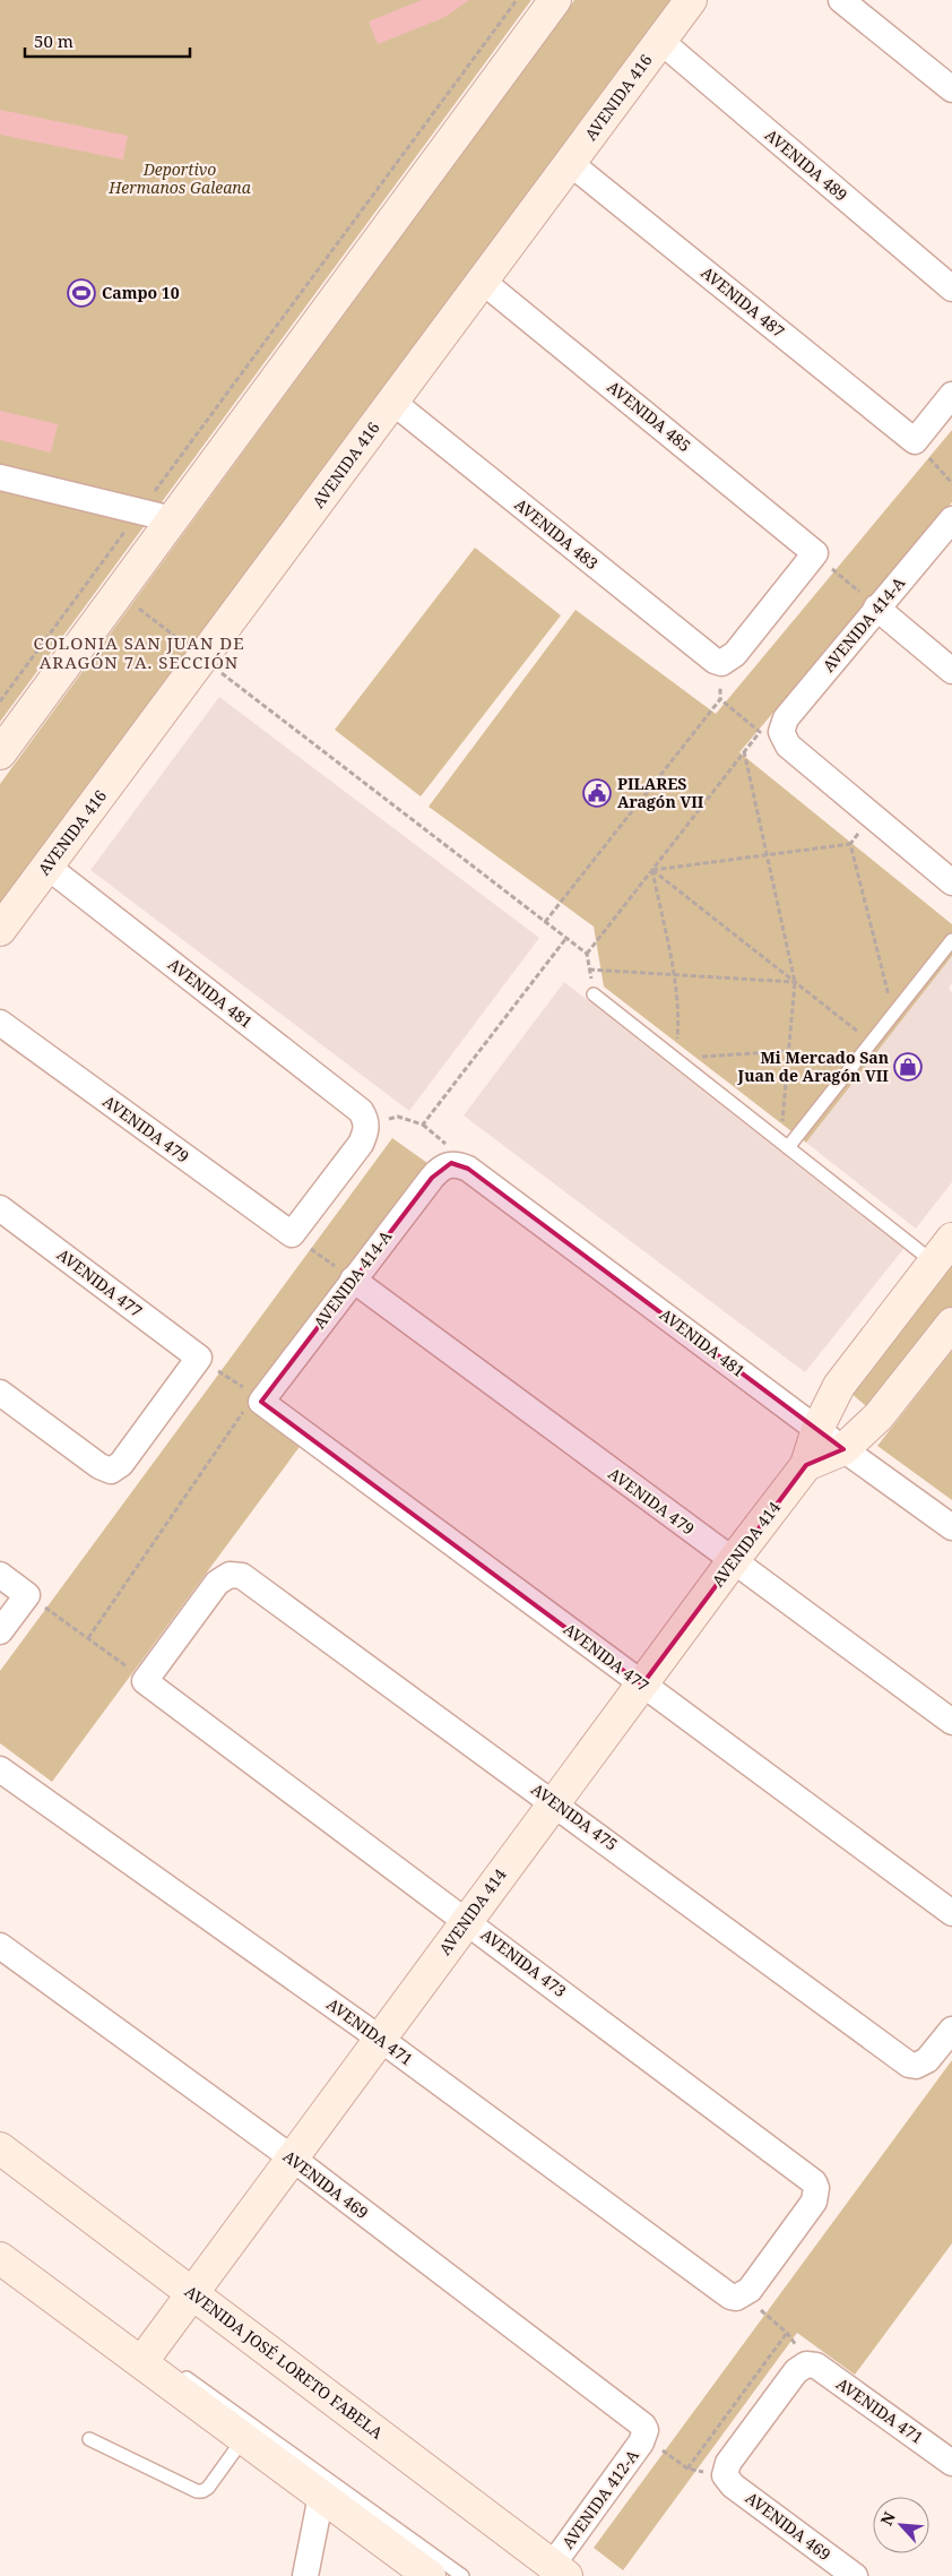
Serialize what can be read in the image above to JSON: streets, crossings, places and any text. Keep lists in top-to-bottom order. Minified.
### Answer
{"streets":{"street":["AVENIDA 416","AVENIDA 489","AVENIDA 487","AVENIDA 485","AVENIDA 483","AVENIDA 414-A","AVENIDA 481","AVENIDA 479","AVENIDA 477","AVENIDA 414","AVENIDA 475","AVENIDA 473","AVENIDA 471","AVENIDA 469","AVENIDA JOSÉ LORETO FABELA","AVENIDA 412-A"]},"crossings":[["AVENIDA 416","AVENIDA 489"],["AVENIDA 416","AVENIDA 487"],["AVENIDA 416","AVENIDA 485"],["AVENIDA 416","AVENIDA 483"],["AVENIDA 416","AVENIDA 481"],["AVENIDA 414-A","AVENIDA 481"],["AVENIDA 414-A","AVENIDA 479"],["AVENIDA 414-A","AVENIDA 477"],["AVENIDA 481","AVENIDA 414"],["AVENIDA 479","AVENIDA 414"],["AVENIDA 477","AVENIDA 414"],["AVENIDA 414","AVENIDA 475"],["AVENIDA 414","AVENIDA 473"],["AVENIDA 414","AVENIDA 471"],["AVENIDA 414","AVENIDA 469"],["AVENIDA 414","AVENIDA JOSÉ LORETO FABELA"],["AVENIDA 475","AVENIDA 473"],["AVENIDA 473","AVENIDA 471"],["AVENIDA 469","AVENIDA 412-A"],["AVENIDA JOSÉ LORETO FABELA","AVENIDA 412-A"]],"districts":["COLONIA SAN JUAN DE ARAGÓN 7A. SECCIÓN"],"parks":["Deportivo Hermanos Galeana"],"places":{"sports":["Campo 10"],"public building":["PILARES Aragón VII"],"shop":["Mi Mercado San Juan de Aragón VII"]},"scale_bar":"50 m","north":"top left"}
